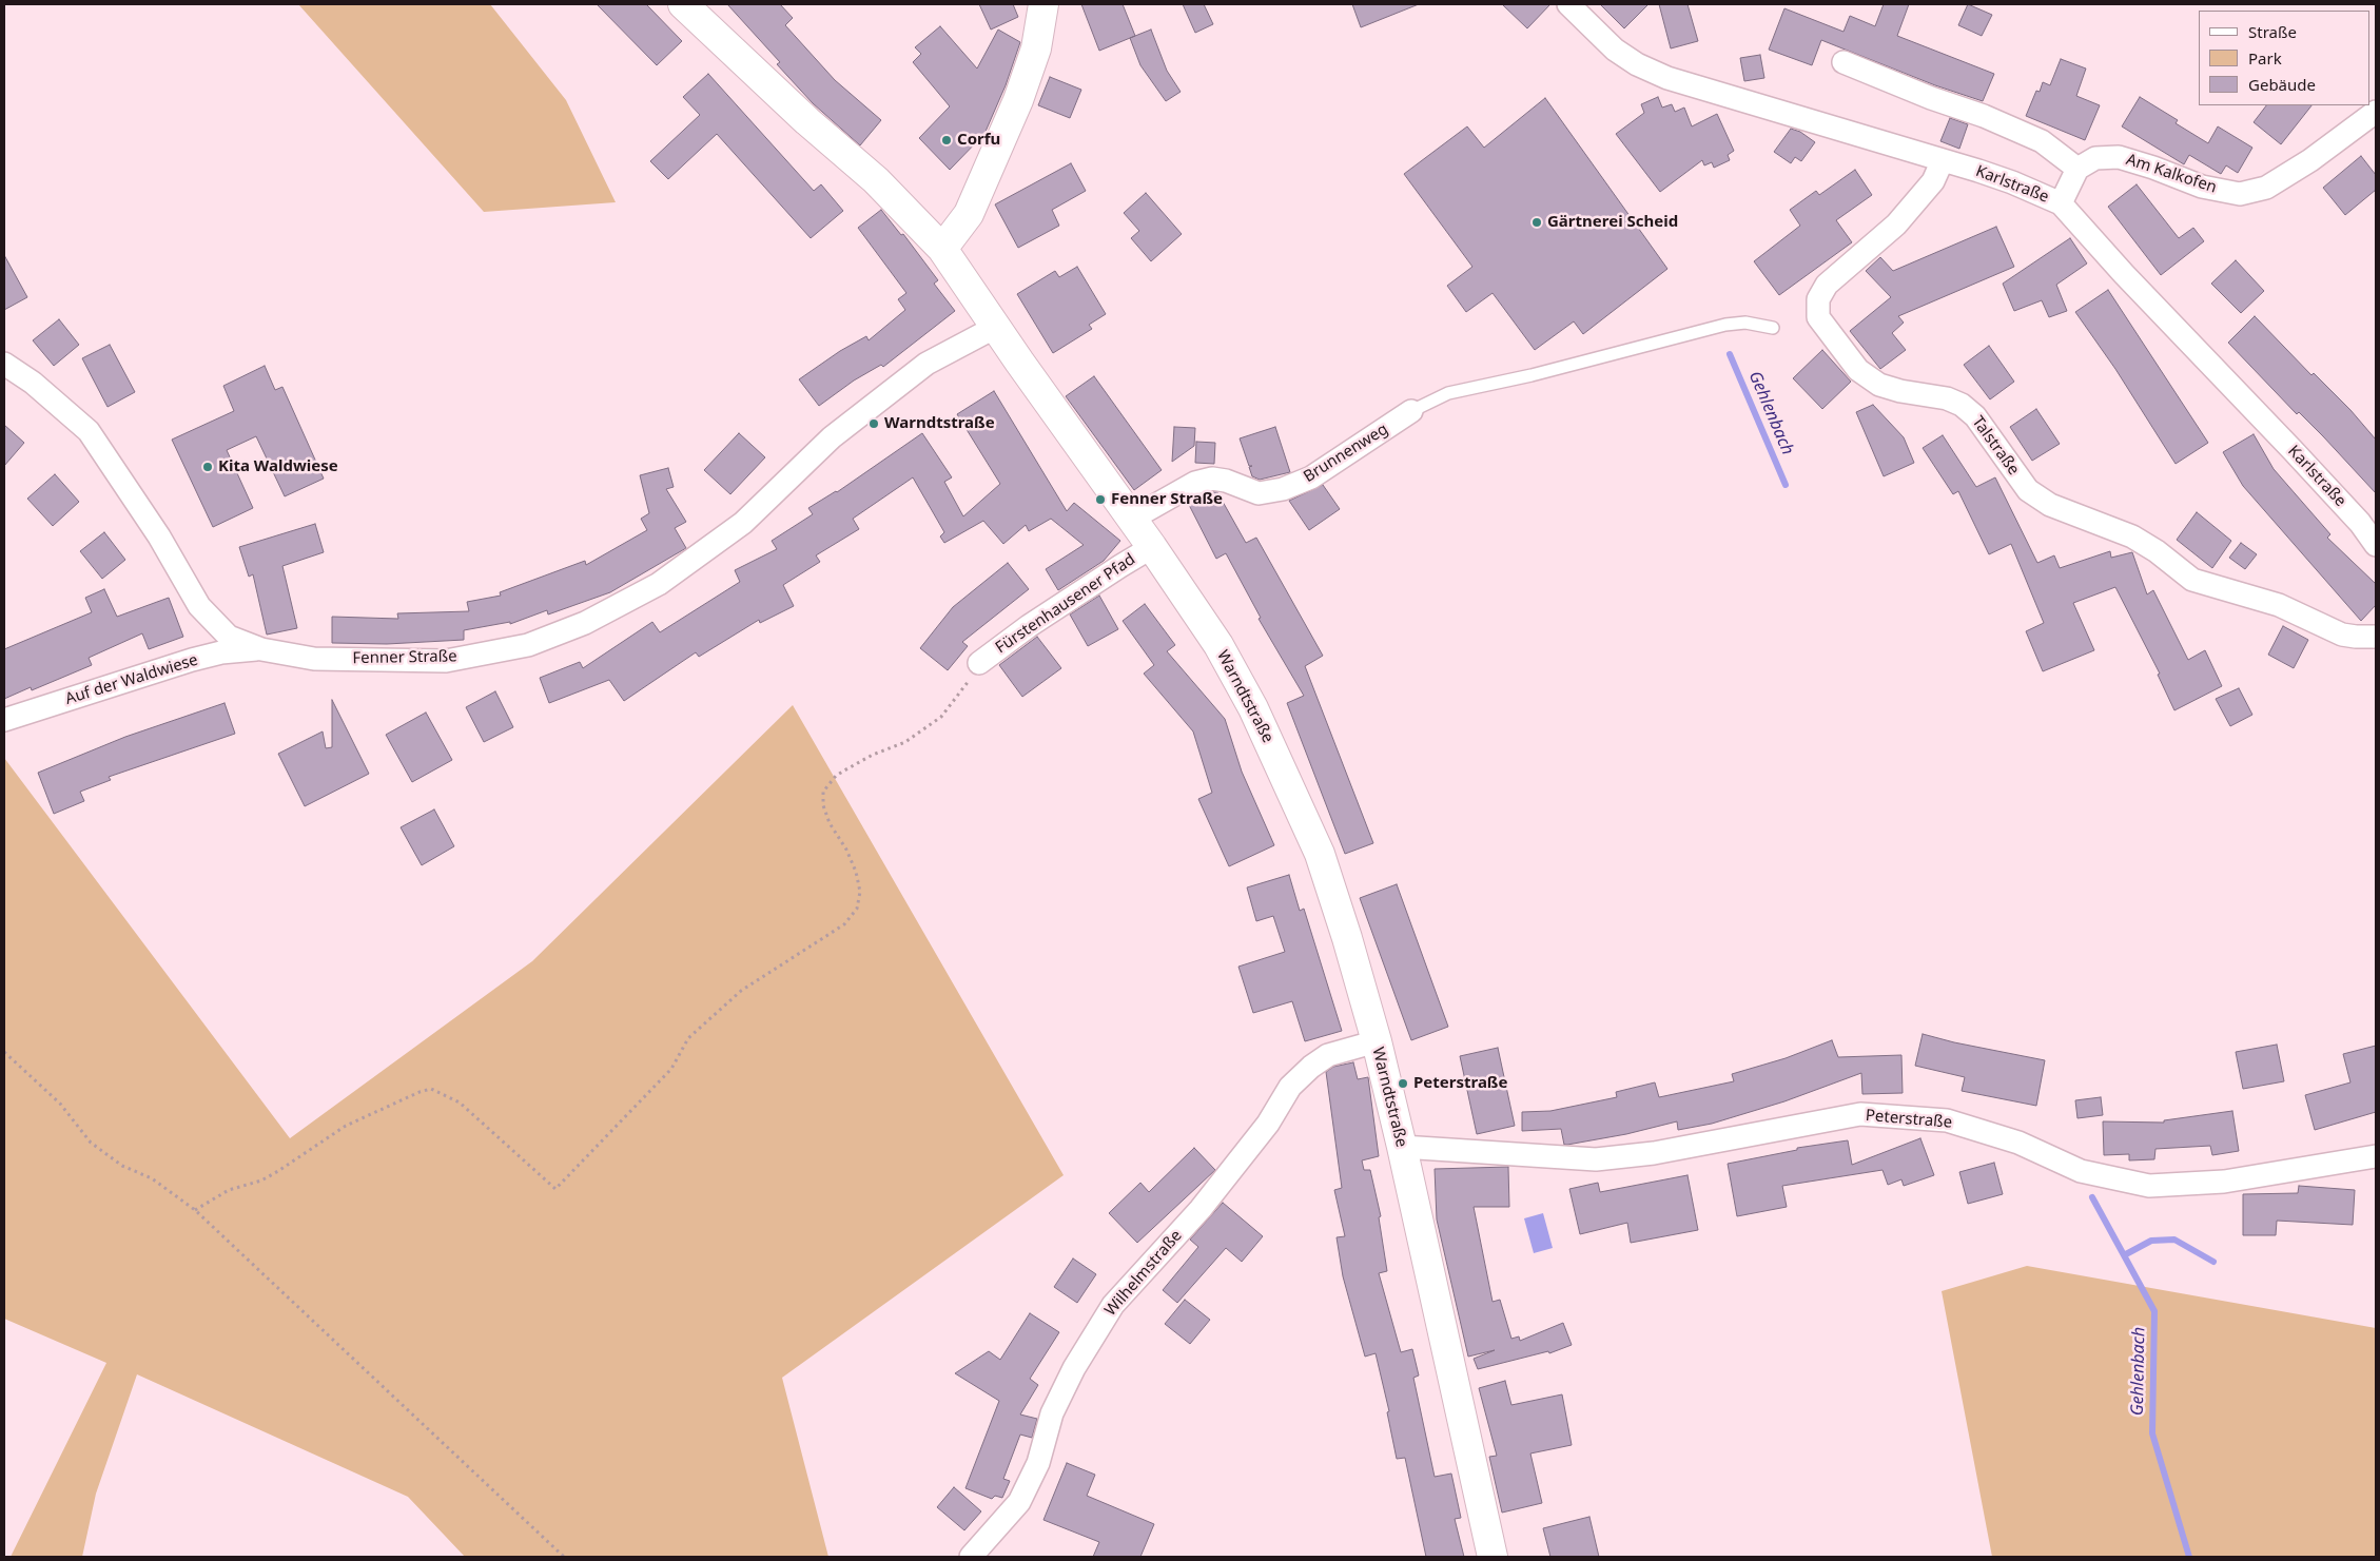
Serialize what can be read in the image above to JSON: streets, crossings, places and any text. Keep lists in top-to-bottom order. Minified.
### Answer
{"streets":{"main road":["Warndtstraße"],"street":["Am Kalkofen","Karlstraße","Talstraße","Brunnenweg","Fürstenhausener Pfad","Fenner Straße","Auf der Waldwiese","Peterstraße","Wilhelmstraße"]},"crossings":[["Karlstraße","Talstraße"],["Brunnenweg","Warndtstraße"],["Fürstenhausener Pfad","Warndtstraße"],["Fenner Straße","Auf der Waldwiese"],["Fenner Straße","Warndtstraße"],["Warndtstraße","Peterstraße"],["Warndtstraße","Wilhelmstraße"]],"water":["Gehlenbach"],"places":["Corfu","Gärtnerei Scheid","Warndtstraße","Kita Waldwiese","Fenner Straße","Peterstraße"],"legend":["Straße","Park","Gebäude"]}
